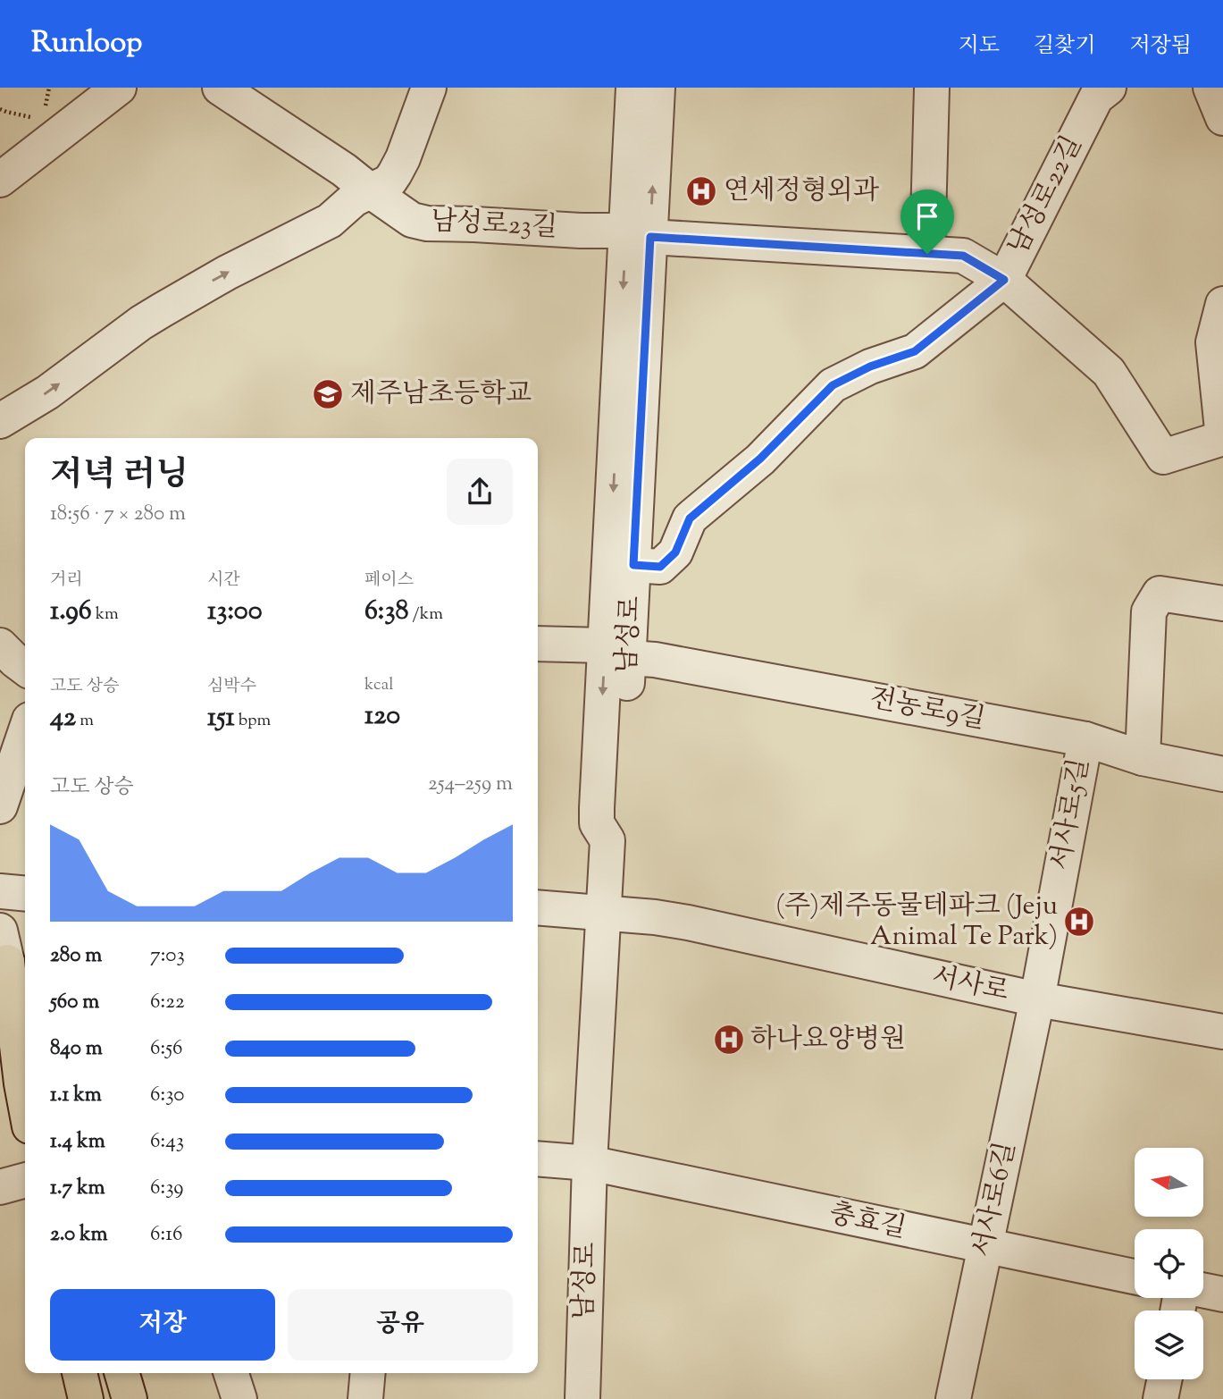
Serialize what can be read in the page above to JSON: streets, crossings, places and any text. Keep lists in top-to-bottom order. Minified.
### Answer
{"streets":{"street":["남성로22길","남성로23길","남성로","전농로9길","서사로5길","서사로","서사로6길","충효길"]},"crossings":[["남성로22길","남성로23길"],["남성로22길","남성로"],["남성로23길","남성로"],["남성로","전농로9길"],["남성로","서사로"],["남성로","충효길"],["전농로9길","서사로5길"],["서사로5길","서사로"],["서사로5길","서사로6길"],["서사로","서사로6길"],["서사로6길","충효길"]],"places":{"hospital":["연세정형외과","(주)제주동물테파크 (Jeju Animal Te Park)","하나요양병원"],"school or university":["제주남초등학교"]},"north":"left","page":{"header":"Runloop","nav":["지도","길찾기","저장됨"],"heading":["저녁 러닝","18:56 · 7 × 280 m"],"stats":[["거리","1.96 km"],["시간","13:00"],["페이스","6:38 /km"],["고도 상승","42 m"],["심박수","151 bpm"],["kcal","120"]],"chart":["고도 상승","254–259 m"],"list":[{"name":"280 m","note":"7:03"},{"name":"560 m","note":"6:22"},{"name":"840 m","note":"6:56"},{"name":"1.1 km","note":"6:30"},{"name":"1.4 km","note":"6:43"},{"name":"1.7 km","note":"6:39"},{"name":"2.0 km","note":"6:16"}],"buttons":["저장","공유"]}}
